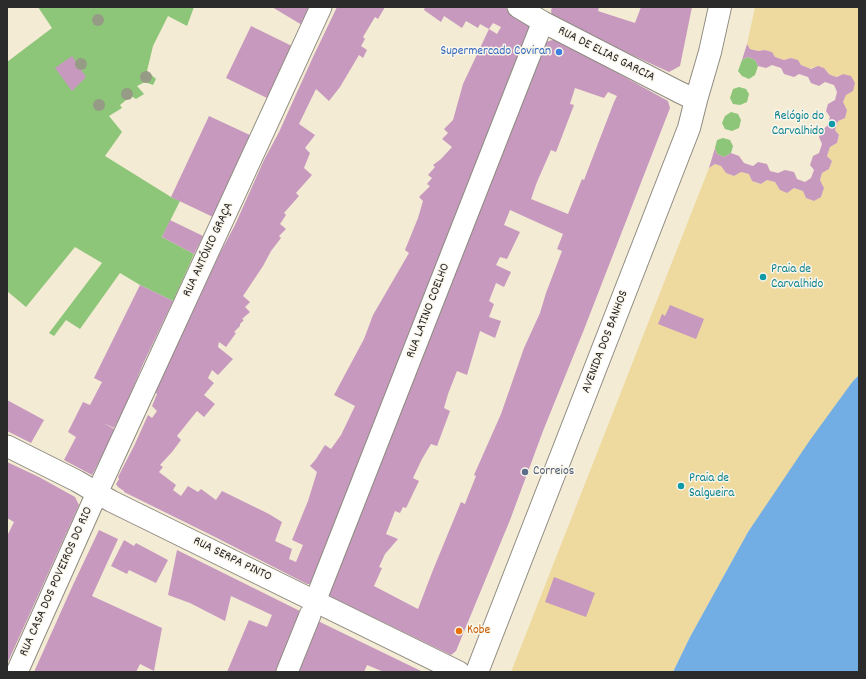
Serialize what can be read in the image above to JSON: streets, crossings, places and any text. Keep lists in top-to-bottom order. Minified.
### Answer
{"streets":{"main road":["AVENIDA DOS BANHOS"],"street":["RUA DE ELIAS GARCIA","RUA ANTÓNIO GRAÇA","RUA LATINO COELHO","RUA SERPA PINTO","RUA CASA DOS POVEIROS DO RIO"]},"crossings":[["RUA DE ELIAS GARCIA","AVENIDA DOS BANHOS"],["RUA ANTÓNIO GRAÇA","RUA SERPA PINTO"],["RUA ANTÓNIO GRAÇA","RUA CASA DOS POVEIROS DO RIO"],["RUA SERPA PINTO","RUA CASA DOS POVEIROS DO RIO"]],"places":["Supermercado Coviran","Relógio do Carvalhido","Praia de Carvalhido","Correios","Praia de Salgueira","Kobe"]}
